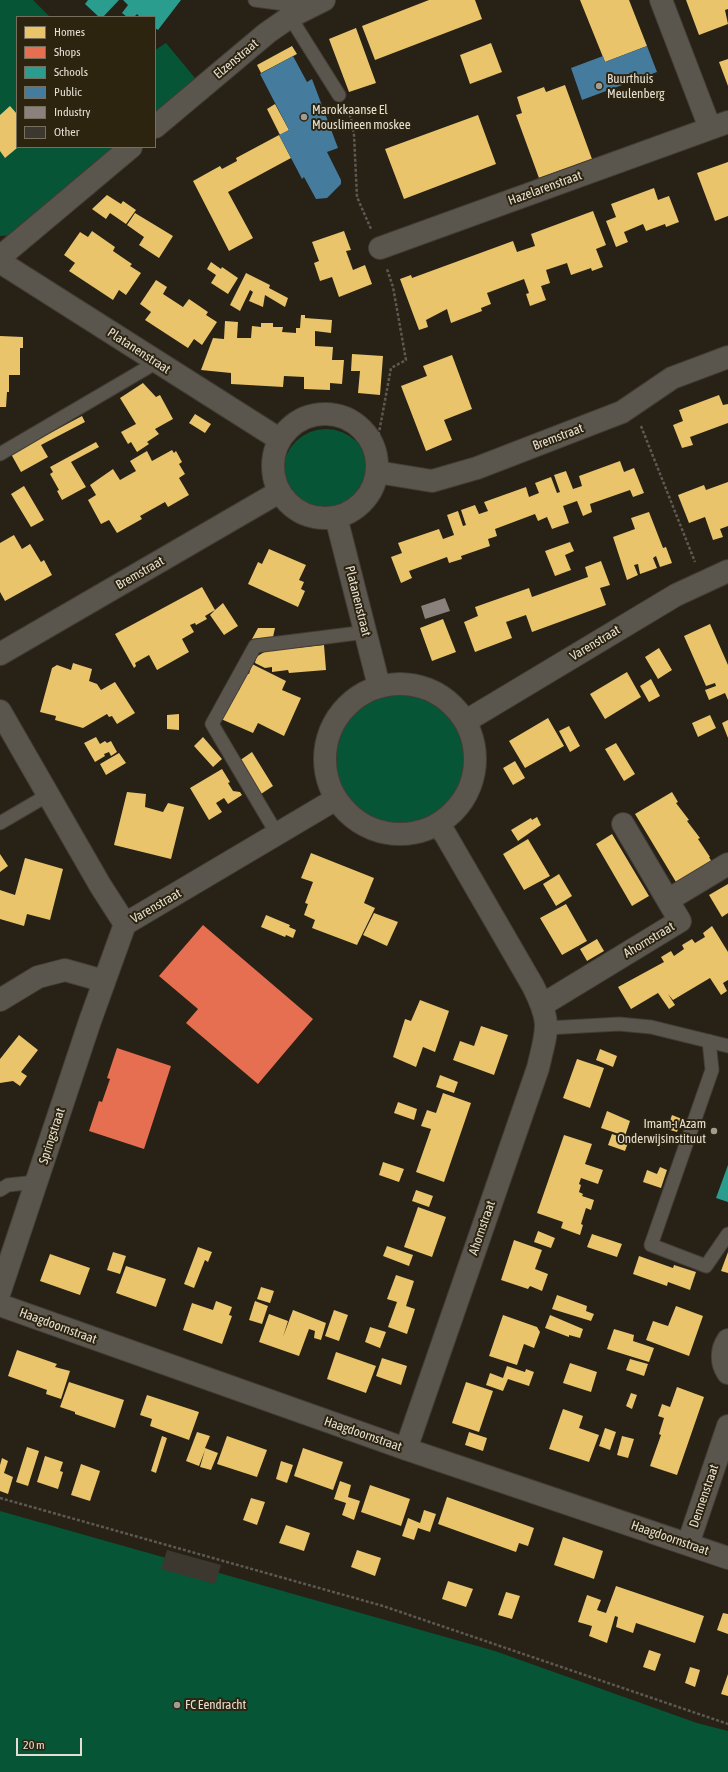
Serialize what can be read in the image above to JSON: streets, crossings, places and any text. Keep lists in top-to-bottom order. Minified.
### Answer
{"streets":{"street":["Elzenstraat","Hazelarenstraat","Platanenstraat","Bremstraat","Varenstraat","Ahornstraat","Springstraat","Haagdoornstraat","Dennenstraat"]},"crossings":[["Platanenstraat","Bremstraat"],["Varenstraat","Springstraat"],["Ahornstraat","Haagdoornstraat"],["Haagdoornstraat","Dennenstraat"]],"places":["Buurthuis Meulenberg","Marokkaanse El Mouslimeen moskee","Imam-ı Azam Onderwijsinstituut","FC Eendracht"],"legend":["Homes","Shops","Schools","Public","Industry","Other"],"scale_bar":"20 m"}
